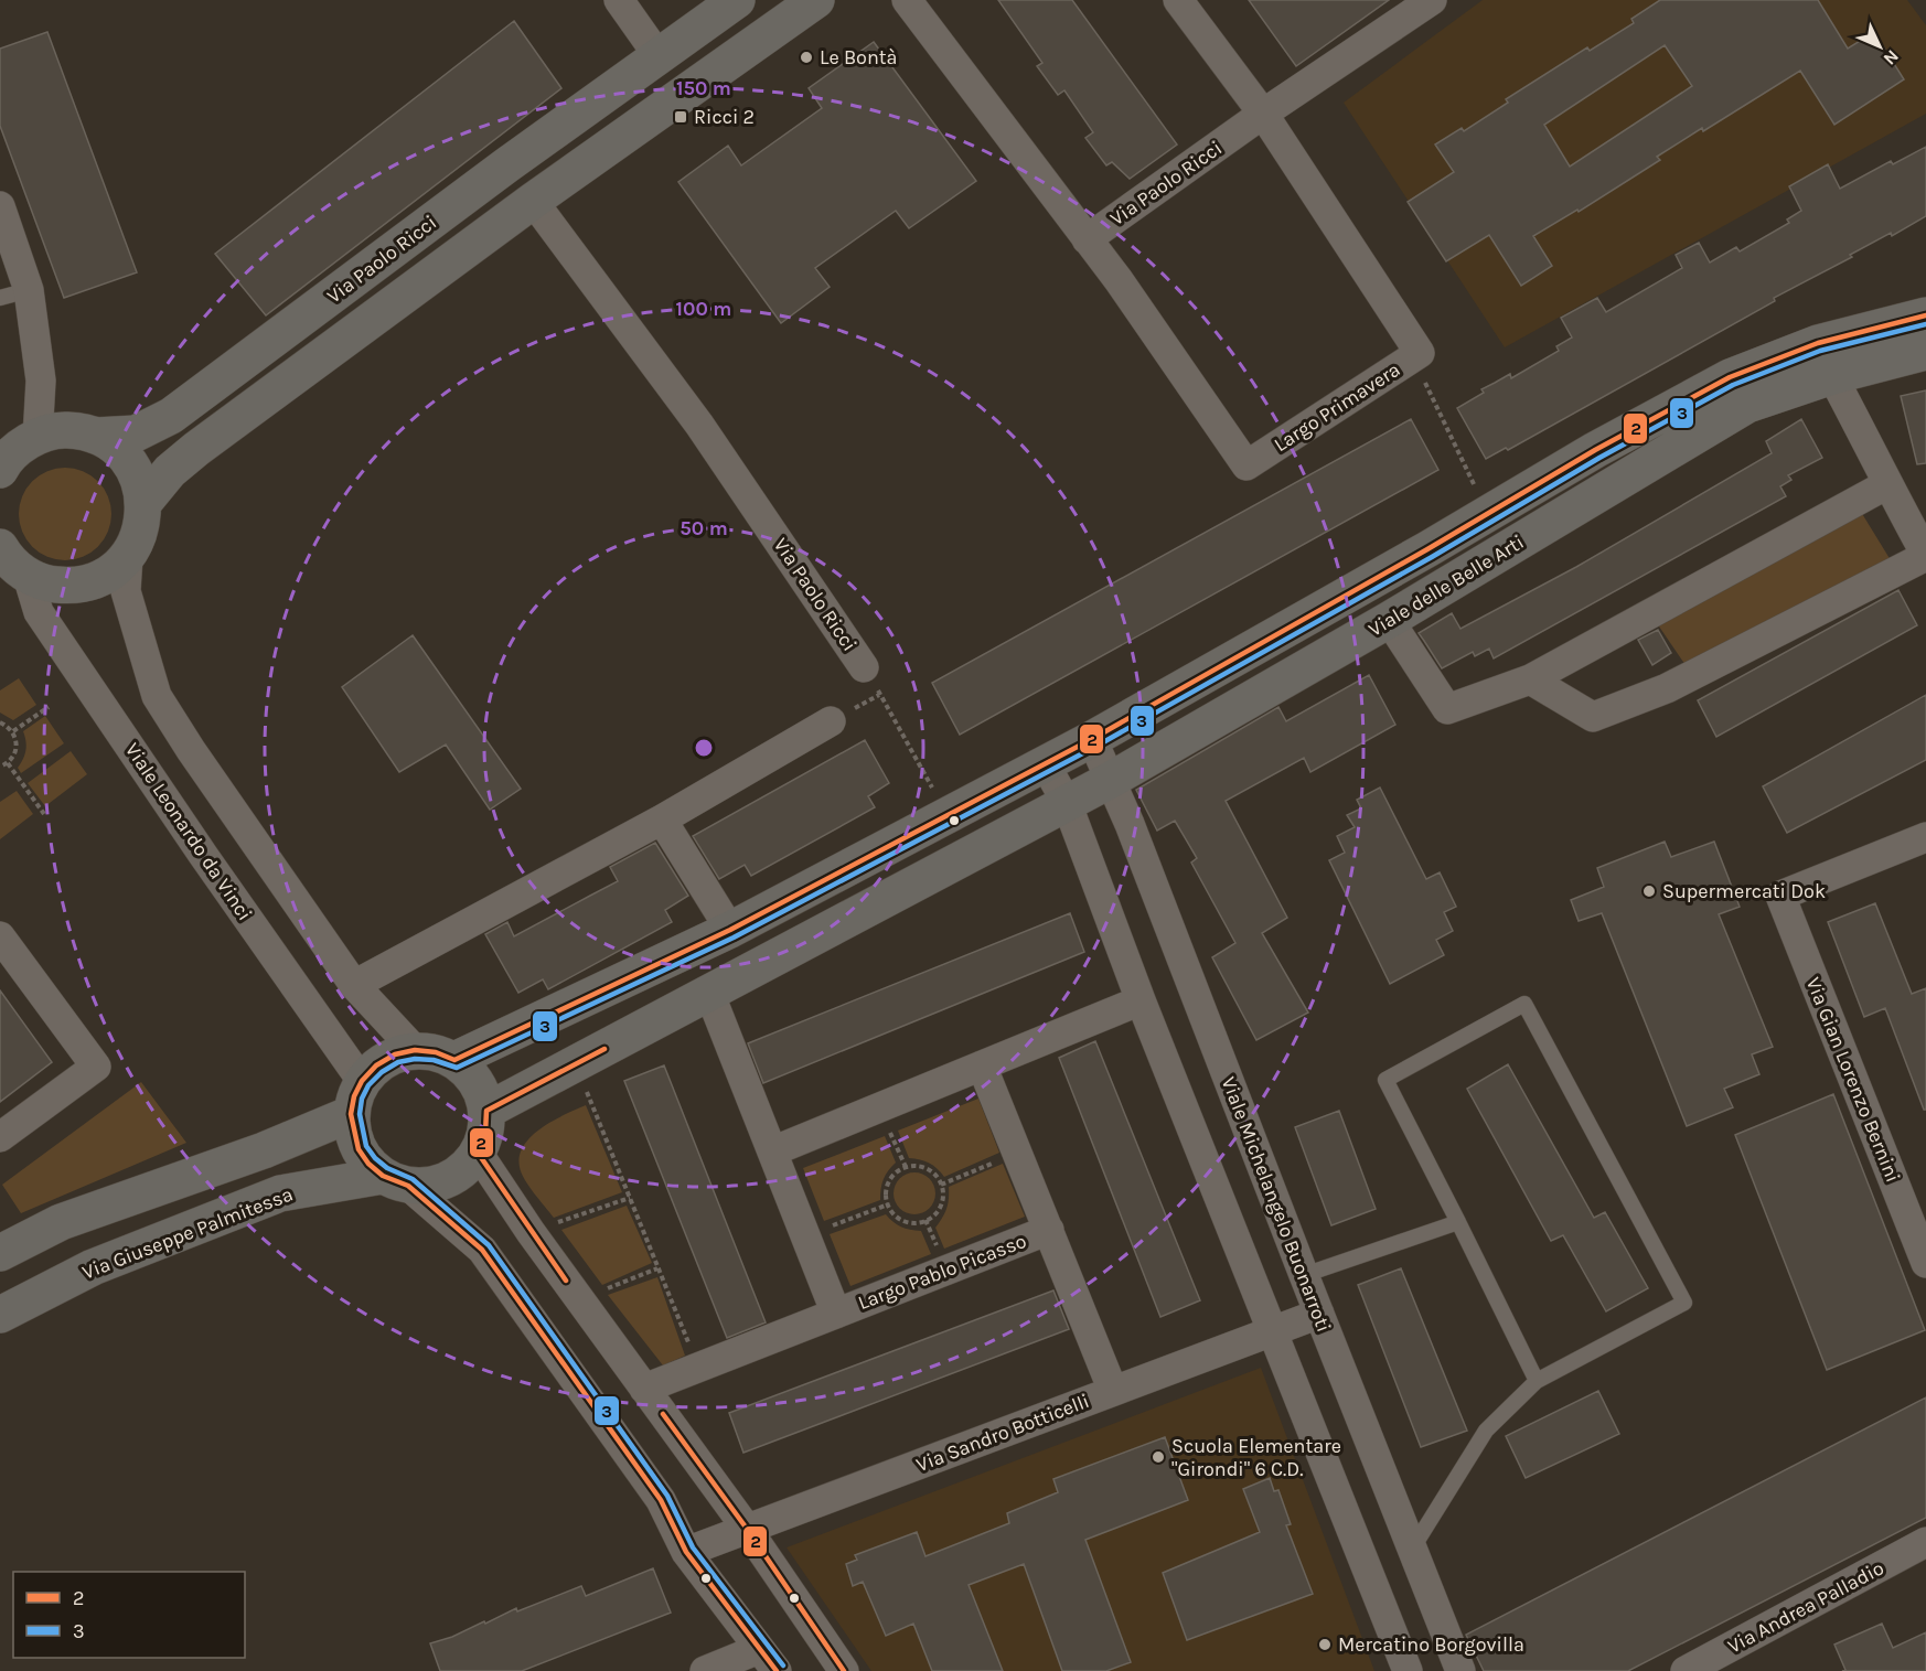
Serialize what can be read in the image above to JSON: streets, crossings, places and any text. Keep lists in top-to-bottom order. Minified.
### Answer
{"streets":{"street":["Via Paolo Ricci","Largo Primavera","Viale delle Belle Arti","Viale Leonardo da Vinci","Via Gian Lorenzo Bernini","Viale Michelangelo Buonarroti","Via Giuseppe Palmitessa","Largo Pablo Picasso","Via Sandro Botticelli","Via Andrea Palladio"]},"crossings":[["Via Paolo Ricci","Largo Primavera"],["Viale delle Belle Arti","Viale Leonardo da Vinci"],["Viale delle Belle Arti","Viale Michelangelo Buonarroti"],["Viale delle Belle Arti","Via Giuseppe Palmitessa"],["Viale delle Belle Arti","Largo Pablo Picasso"],["Viale Leonardo da Vinci","Via Giuseppe Palmitessa"],["Viale Michelangelo Buonarroti","Via Sandro Botticelli"],["Largo Pablo Picasso","Via Sandro Botticelli"]],"places":{"other":["Le Bontà","Supermercati Dok","Scuola Elementare \"Girondi\" 6 C.D.","Mercatino Borgovilla"],"transit":["Ricci 2"]},"lines":["transit line 2","transit line 3"],"legend":["2","3"],"north":"bottom right","rings":["150 m","100 m","50 m"]}
